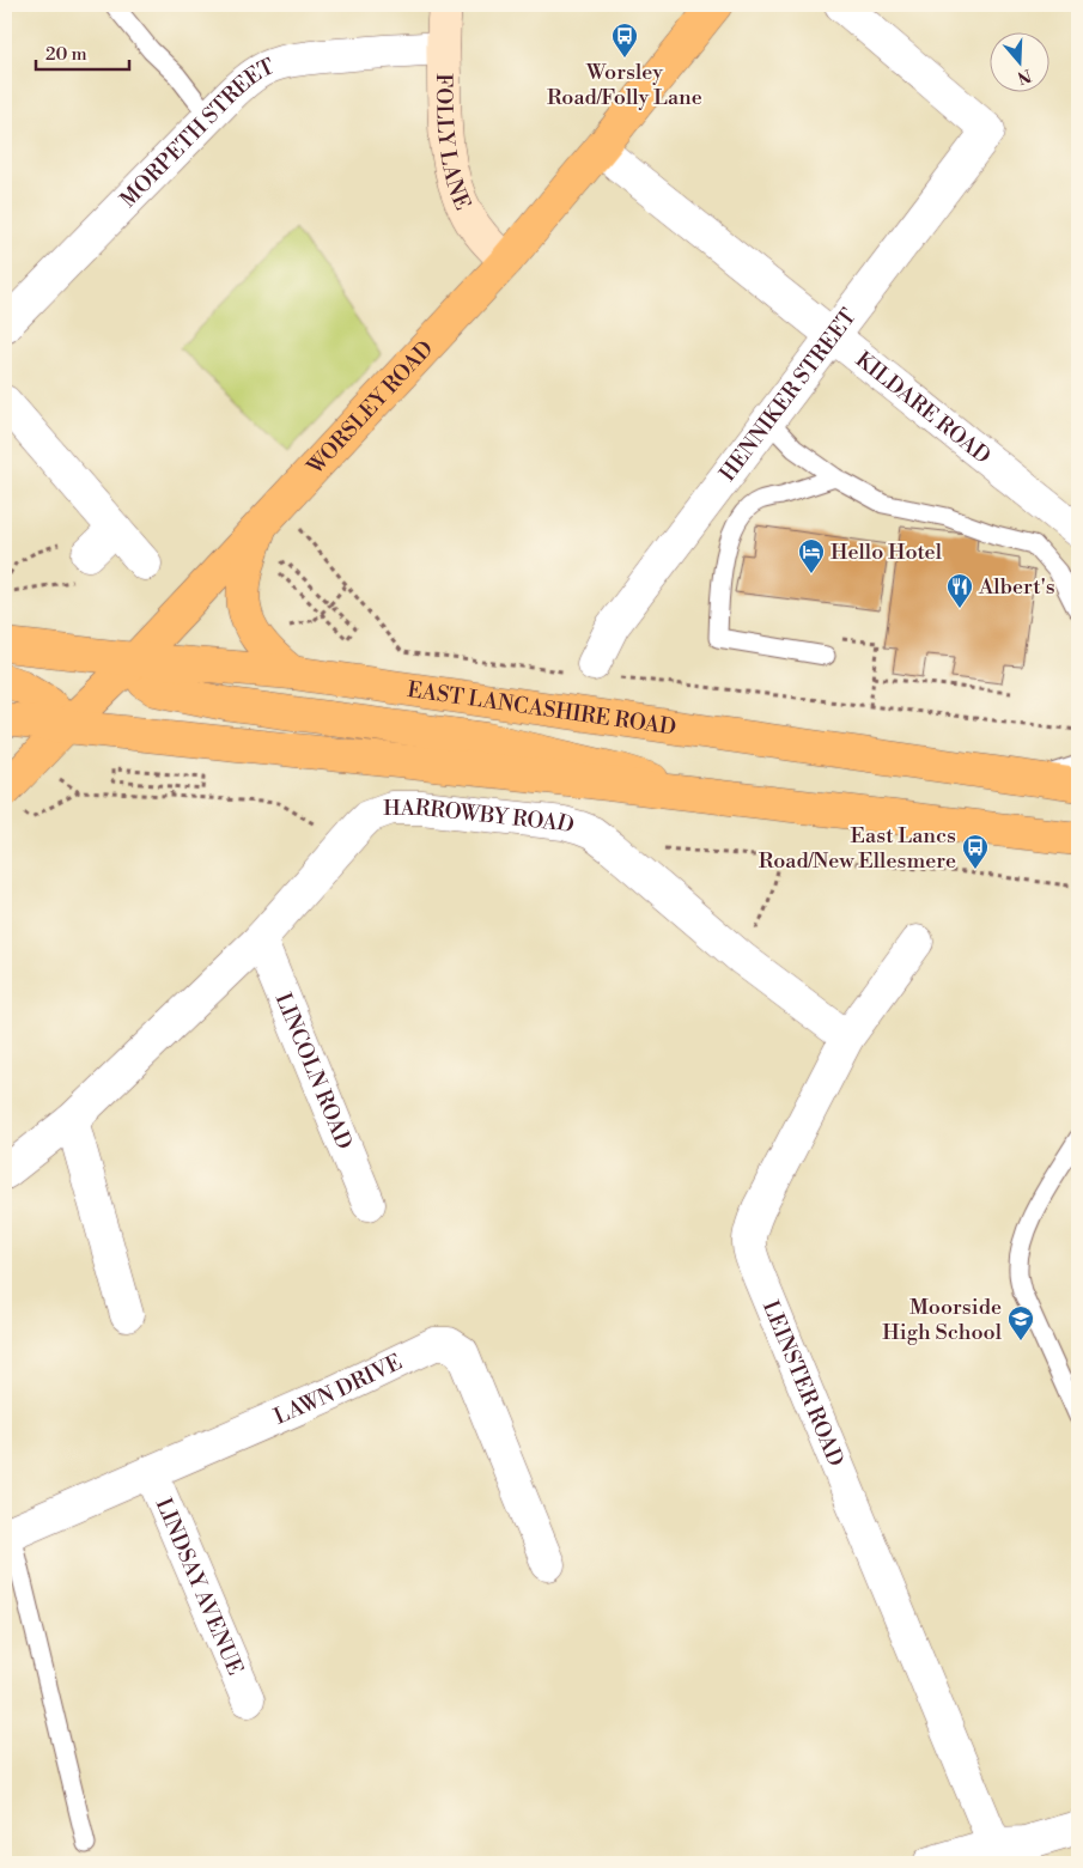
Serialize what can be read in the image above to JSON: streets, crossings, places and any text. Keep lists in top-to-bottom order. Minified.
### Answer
{"streets":{"main road":["FOLLY LANE","WORSLEY ROAD","EAST LANCASHIRE ROAD"],"street":["MORPETH STREET","HENNIKER STREET","KILDARE ROAD","HARROWBY ROAD","LINCOLN ROAD","LEINSTER ROAD","LAWN DRIVE","LINDSAY AVENUE"]},"crossings":[["MORPETH STREET","FOLLY LANE"],["FOLLY LANE","WORSLEY ROAD"],["HENNIKER STREET","KILDARE ROAD"],["WORSLEY ROAD","KILDARE ROAD"],["WORSLEY ROAD","EAST LANCASHIRE ROAD"],["HARROWBY ROAD","LINCOLN ROAD"],["HARROWBY ROAD","LEINSTER ROAD"],["LAWN DRIVE","LINDSAY AVENUE"]],"places":{"bus stop":["Worsley Road/Folly Lane","East Lancs Road/New Ellesmere"],"hotel":["Hello Hotel"],"restaurant":["Albert's"],"school or university":["Moorside High School"]},"scale_bar":"20 m","north":"bottom"}
